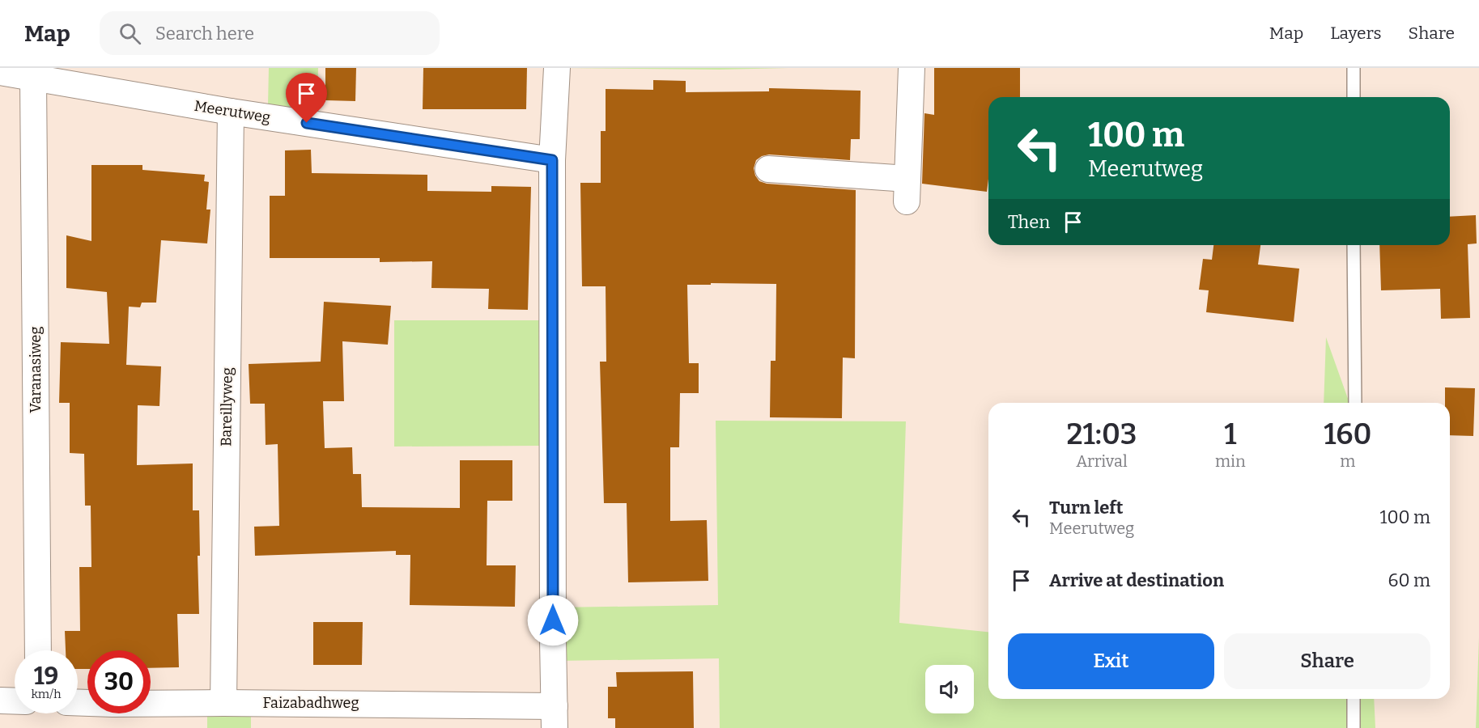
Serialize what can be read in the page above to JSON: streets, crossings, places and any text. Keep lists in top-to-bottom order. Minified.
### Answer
{"streets":{"street":["Meerutweg","Varanasiweg","Bareillyweg","Faizabadhweg"]},"crossings":[["Meerutweg","Varanasiweg"],["Meerutweg","Bareillyweg"],["Bareillyweg","Faizabadhweg"]],"page":{"header":"Map","search":"Search here","nav":["Map","Layers","Share"],"turn":["100 m","Meerutweg"],"then":"Then","eta":["21:03","Arrival","1","min","160","m"],"list":[{"name":"Turn left","note":"Meerutweg","value":"100 m"},{"name":"Arrive at destination","value":"60 m"}],"buttons":["Exit","Share"],"speed":"19 km/h","limit":"30"}}
